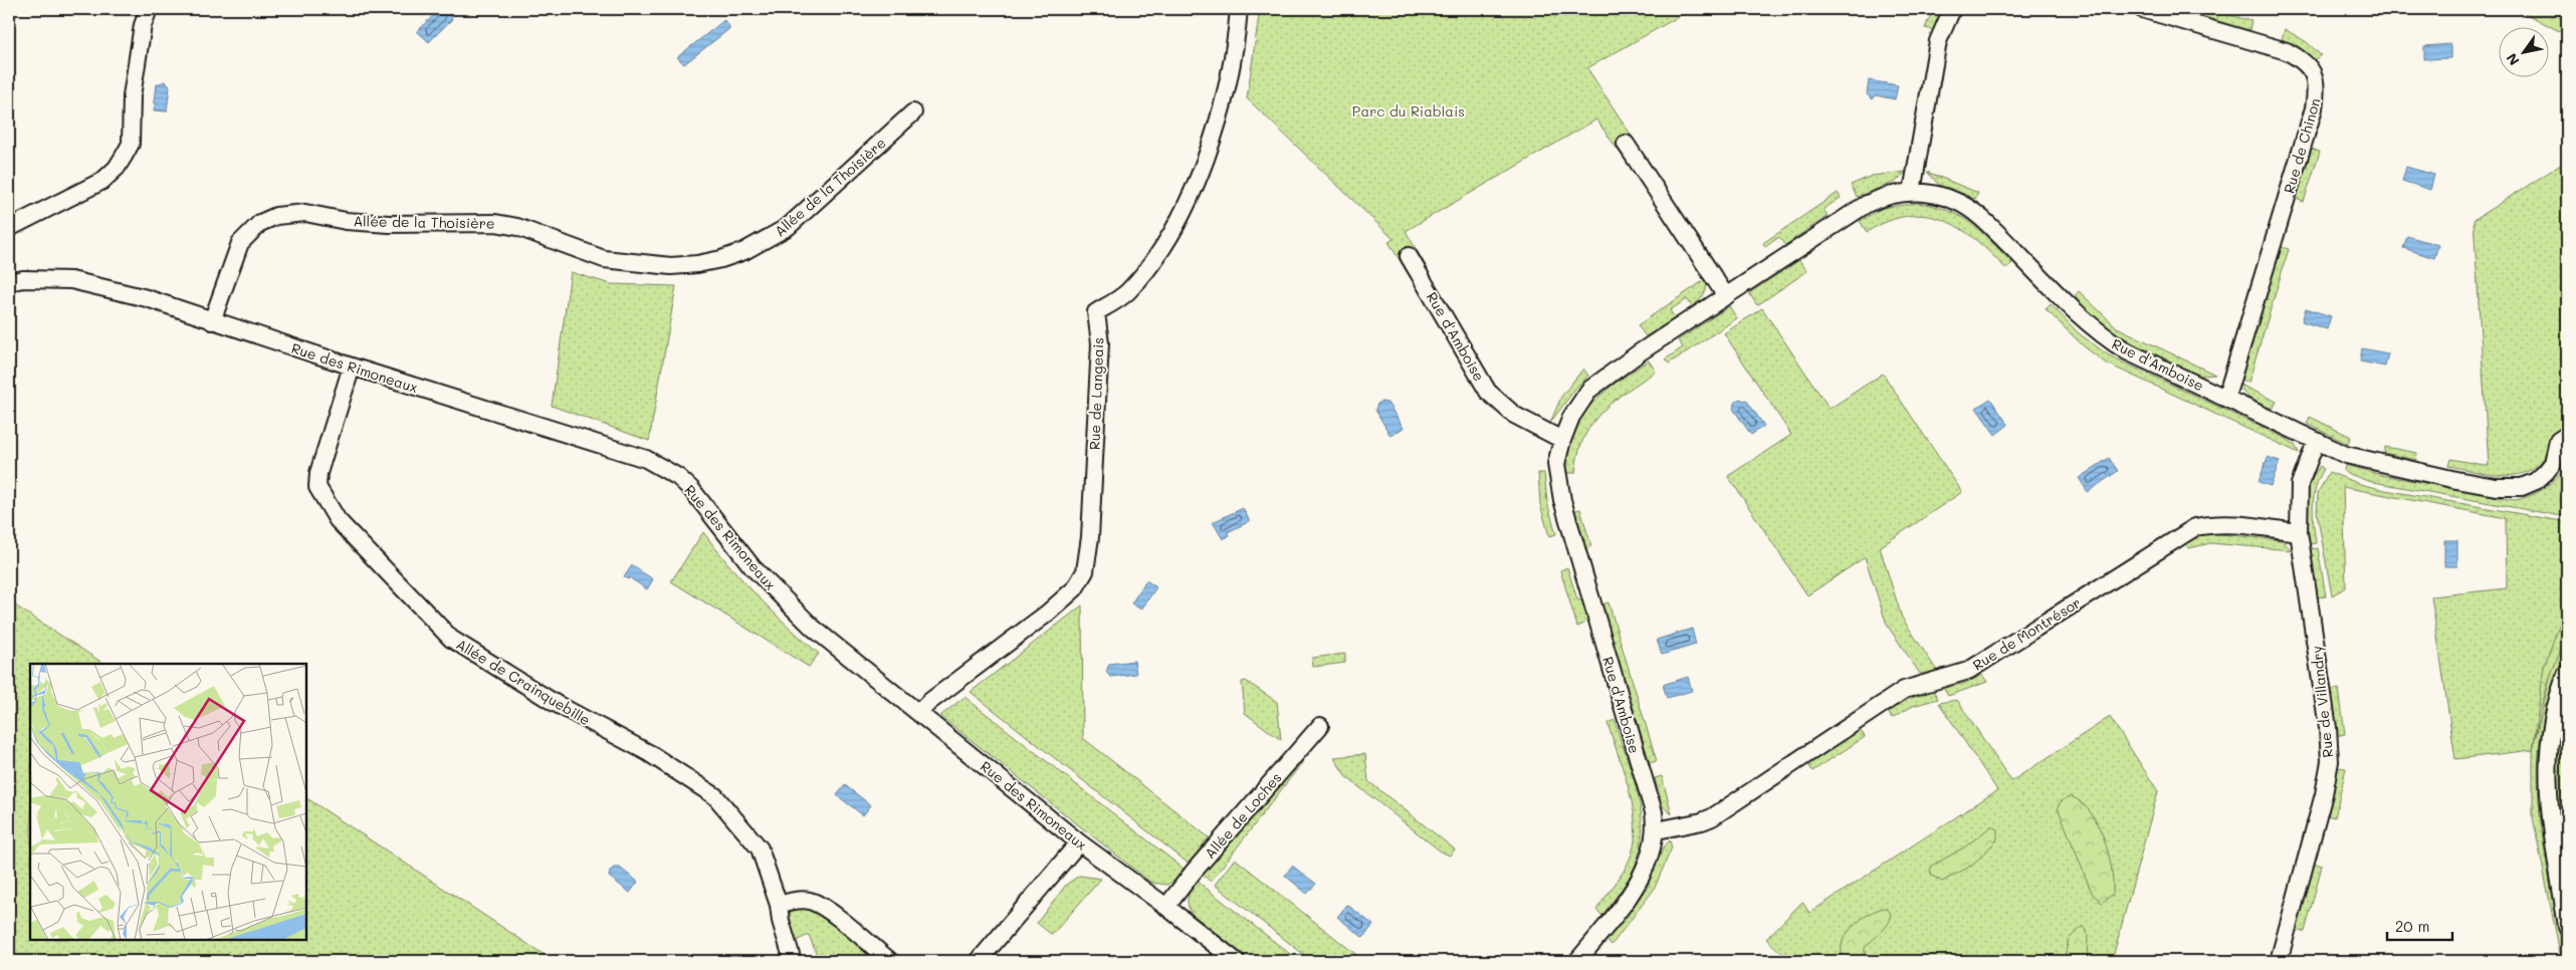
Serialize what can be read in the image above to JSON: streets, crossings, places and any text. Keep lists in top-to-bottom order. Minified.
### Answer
{"streets":{"street":["Rue de Chinon","Allée de la Thoisière","Rue d'Amboise","Rue des Rimoneaux","Rue de Langeais","Rue de Montrésor","Allée de Crainquebille","Rue de Villandry","Allée de Loches"]},"crossings":[["Rue de Chinon","Rue d'Amboise"],["Allée de la Thoisière","Rue des Rimoneaux"],["Rue d'Amboise","Rue de Montrésor"],["Rue d'Amboise","Rue de Villandry"],["Rue des Rimoneaux","Rue de Langeais"],["Rue des Rimoneaux","Allée de Crainquebille"],["Rue des Rimoneaux","Allée de Loches"],["Rue de Montrésor","Rue de Villandry"]],"parks":["Parc du Riablais"],"scale_bar":"20 m","north":"bottom left"}
